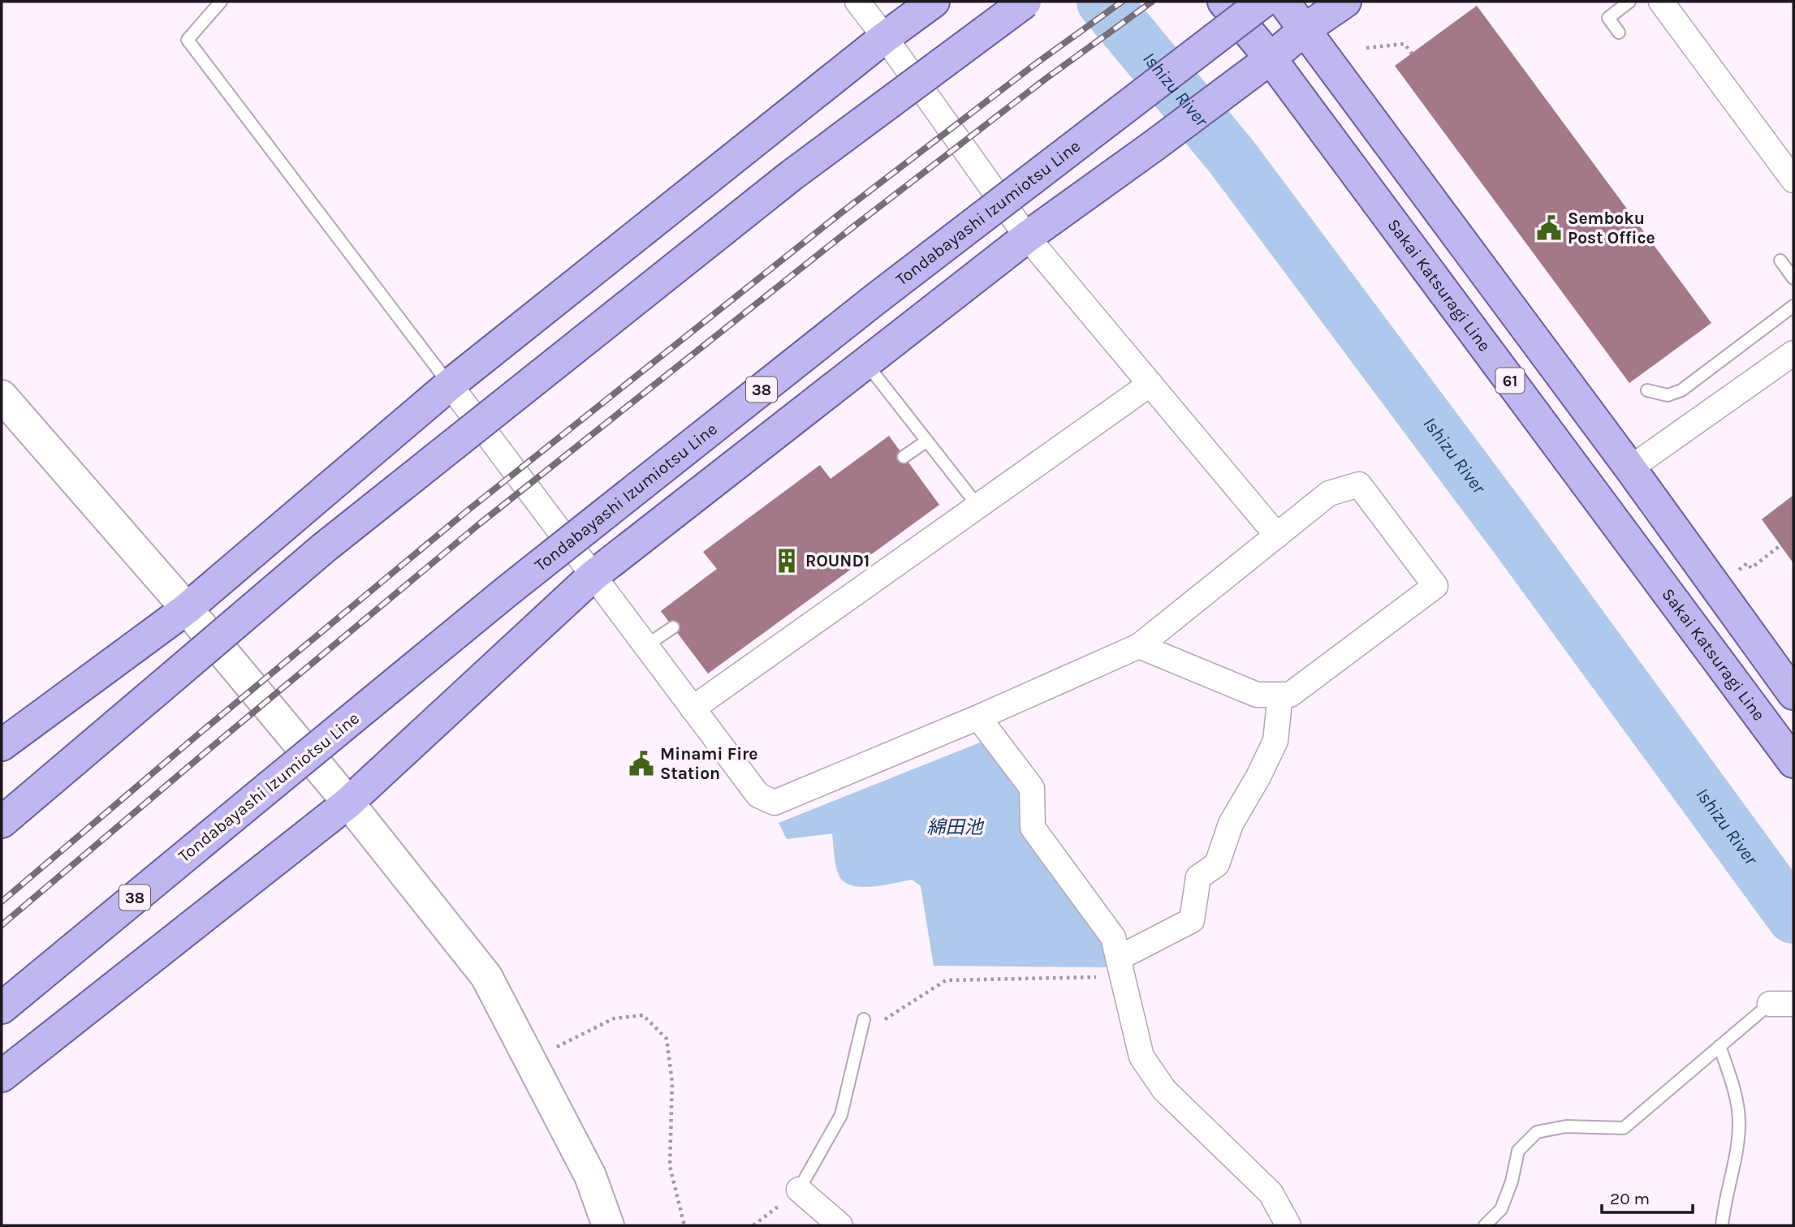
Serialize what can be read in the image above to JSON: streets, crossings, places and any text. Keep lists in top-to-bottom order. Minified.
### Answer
{"streets":{"main road":["Tondabayashi Izumiotsu Line","Sakai Katsuragi Line","61","38"]},"water":["Ishizu River","綿田池"],"places":{"public building":["Semboku Post Office","Minami Fire Station"],"building":["ROUND1"]},"scale_bar":"20 m"}
